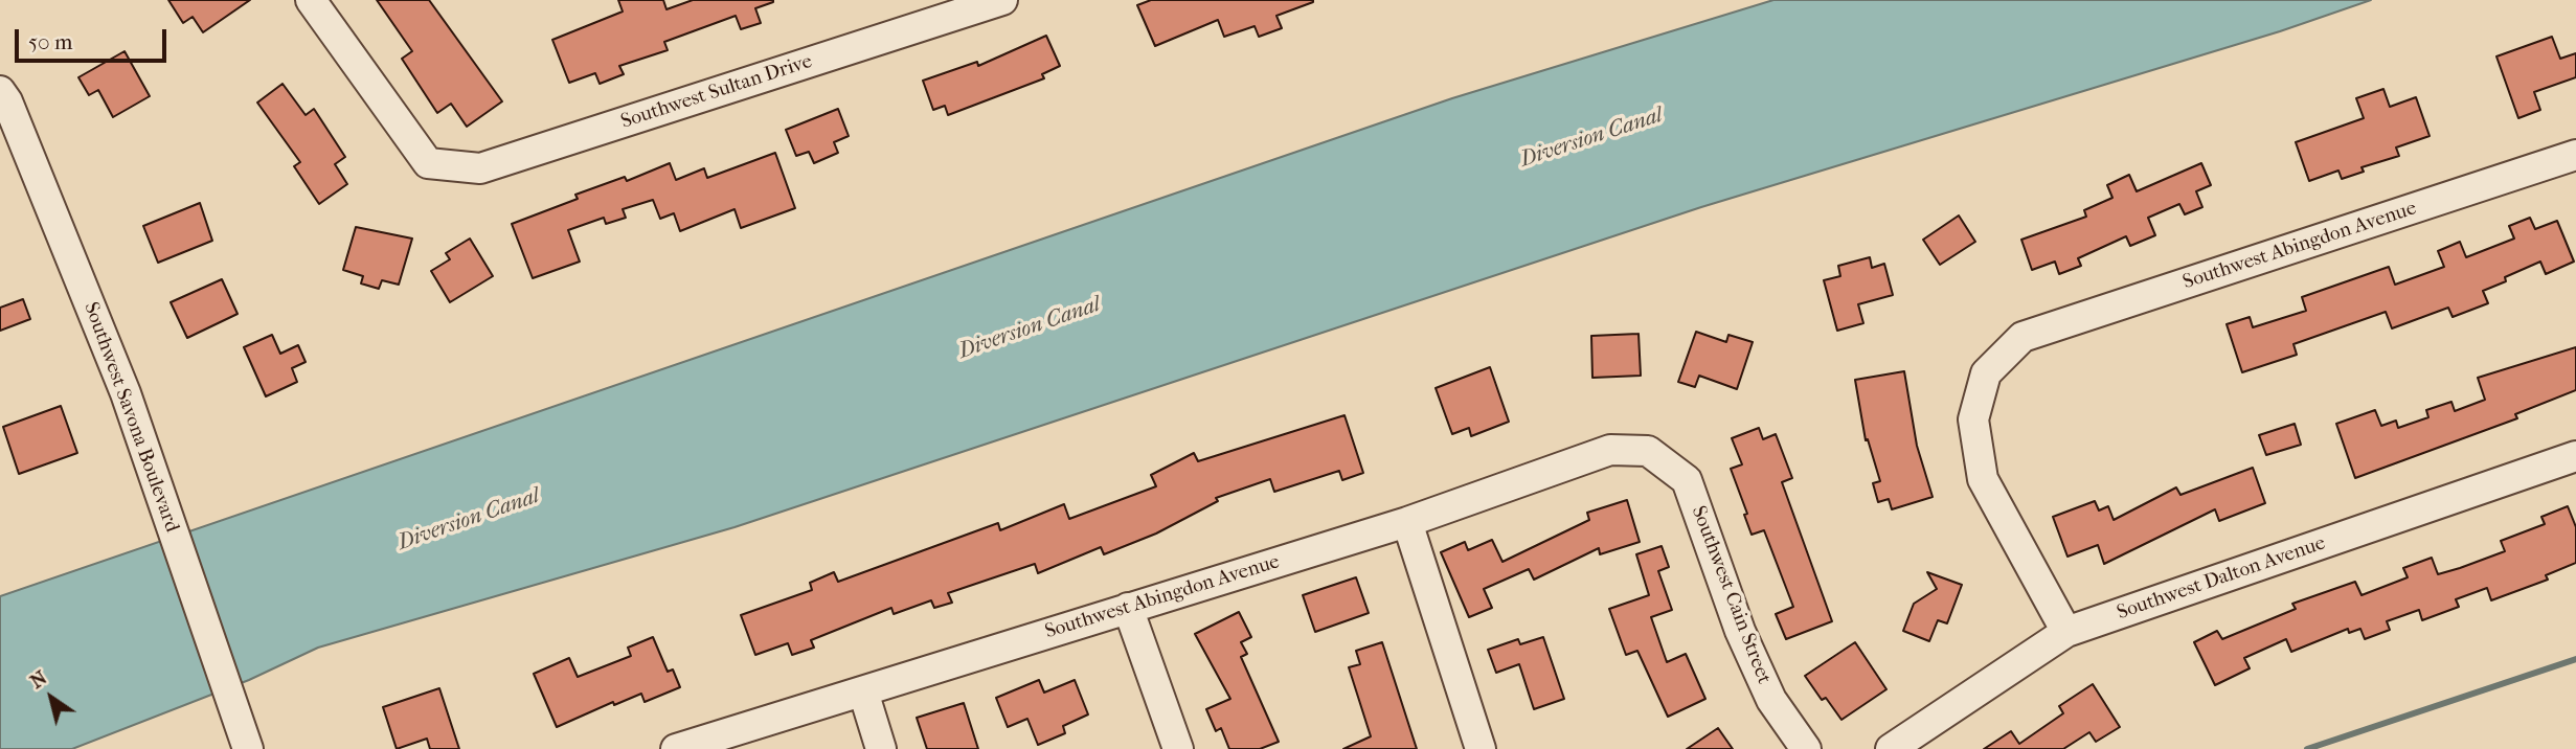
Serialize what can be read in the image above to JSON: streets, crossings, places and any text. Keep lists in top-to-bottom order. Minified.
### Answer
{"streets":{"street":["Southwest Sultan Drive","Southwest Abingdon Avenue","Southwest Savona Boulevard","Southwest Dalton Avenue","Southwest Cain Street"]},"crossings":[["Southwest Abingdon Avenue","Southwest Dalton Avenue"],["Southwest Abingdon Avenue","Southwest Cain Street"]],"water":["Diversion Canal"],"scale_bar":"50 m","north":"top left"}
